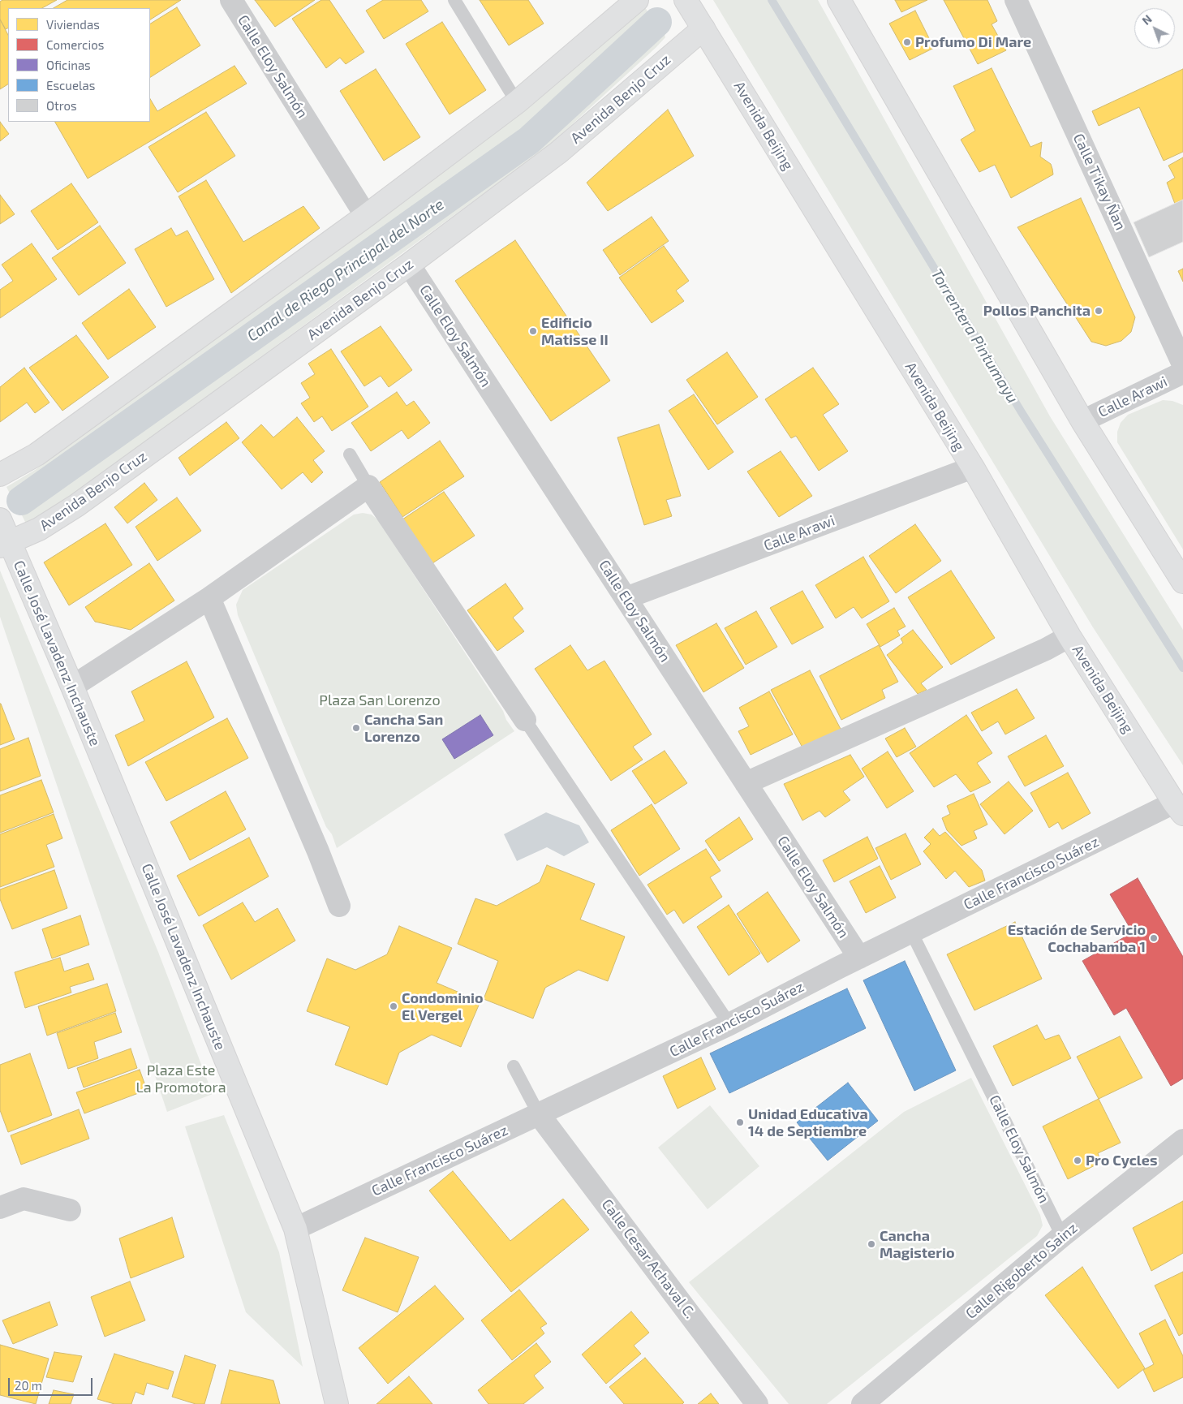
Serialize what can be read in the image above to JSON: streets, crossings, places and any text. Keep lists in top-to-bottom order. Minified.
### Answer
{"streets":{"street":["Calle Eloy Salmón","Avenida Benjo Cruz","Avenida Beijing","Calle T'ikay Ñan","Calle Arawi","Calle José Lavadenz Inchauste","Calle Francisco Suárez","Calle Cesar Achaval C.","Calle Rigoberto Sainz"]},"crossings":[["Calle Eloy Salmón","Avenida Benjo Cruz"],["Calle Eloy Salmón","Calle Arawi"],["Calle Eloy Salmón","Calle Francisco Suárez"],["Calle Eloy Salmón","Calle Rigoberto Sainz"],["Avenida Benjo Cruz","Avenida Beijing"],["Avenida Benjo Cruz","Calle José Lavadenz Inchauste"],["Avenida Beijing","Calle Arawi"],["Avenida Beijing","Calle Francisco Suárez"],["Calle José Lavadenz Inchauste","Calle Francisco Suárez"],["Calle Francisco Suárez","Calle Cesar Achaval C."]],"water":["Canal de Riego Principal del Norte","Torrentera Pintumayu"],"parks":["Plaza San Lorenzo","Plaza Este La Promotora"],"places":["Profumo Di Mare","Pollos Panchita","Edificio Matisse II","Cancha San Lorenzo","Estación de Servicio Cochabamba 1","Condominio El Vergel","Unidad Educativa 14 de Septiembre","Pro Cycles","Cancha Magisterio"],"legend":["Viviendas","Comercios","Oficinas","Escuelas","Otros"],"scale_bar":"20 m","north":"top left"}
